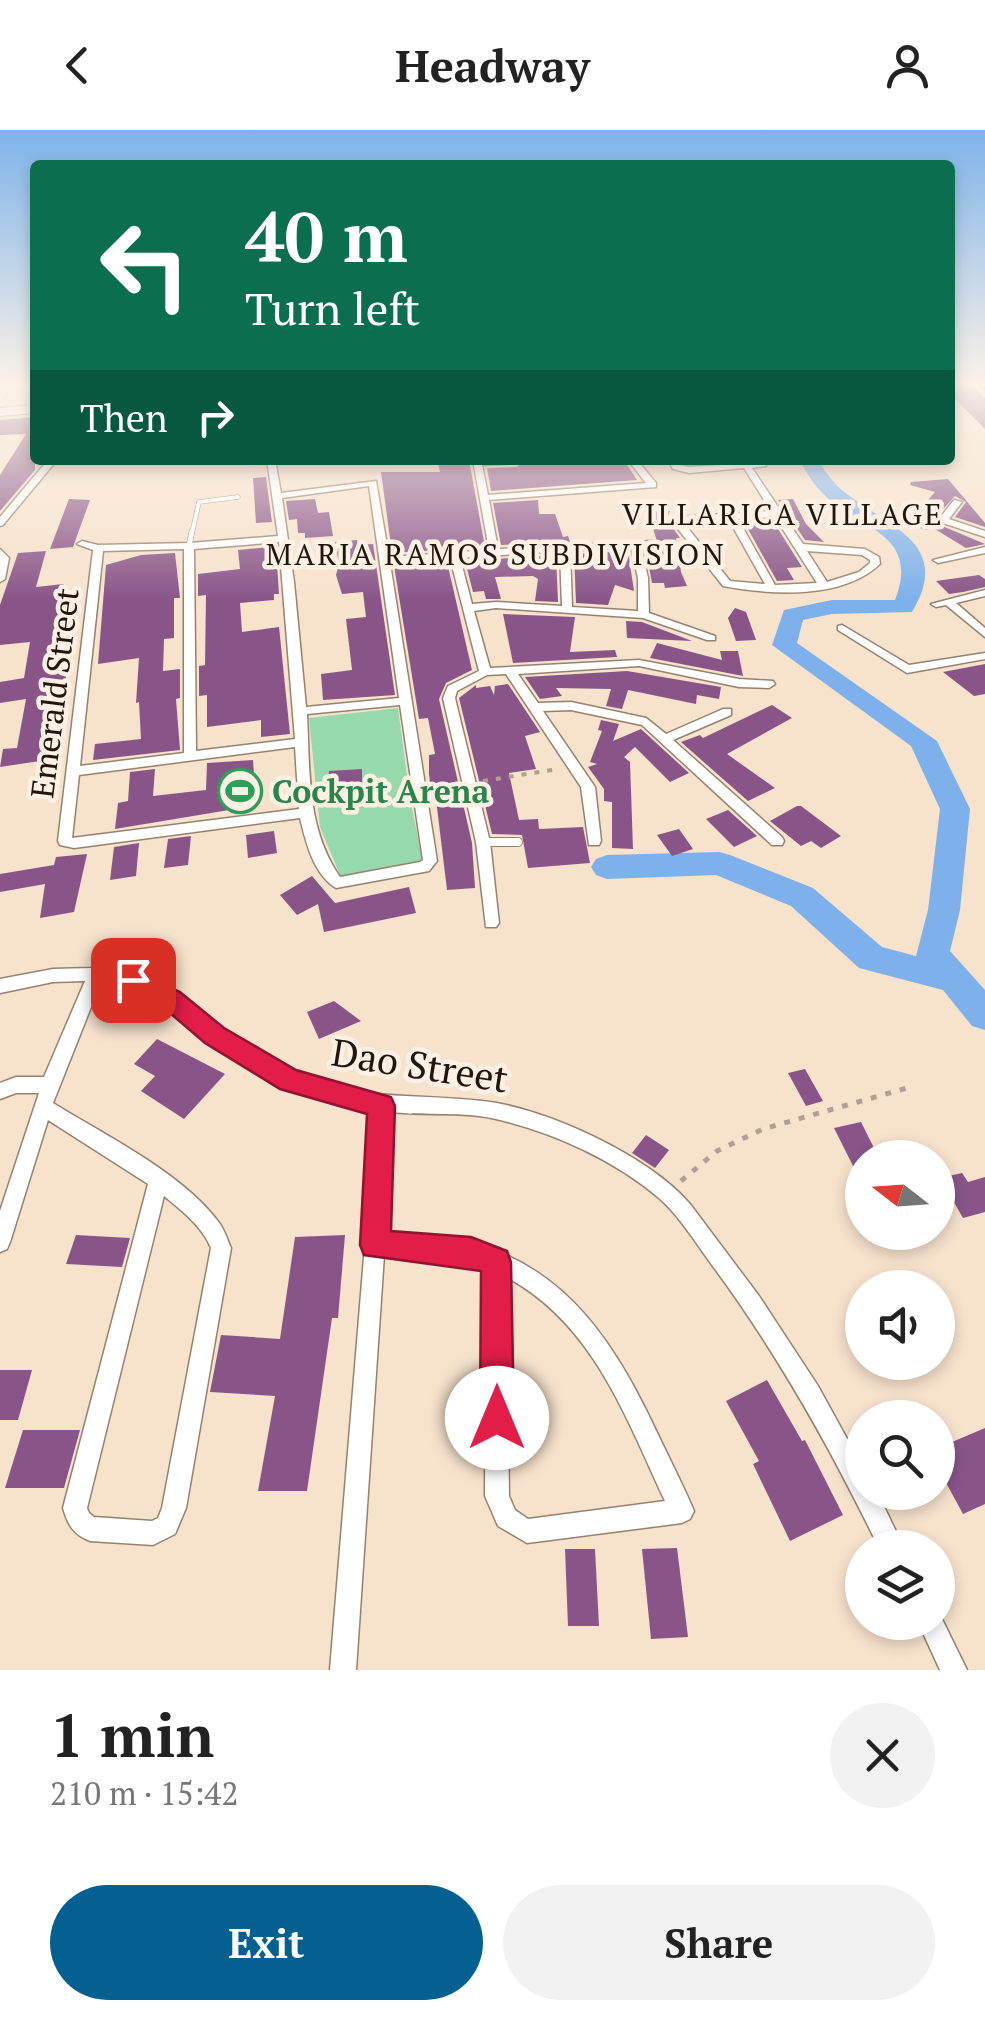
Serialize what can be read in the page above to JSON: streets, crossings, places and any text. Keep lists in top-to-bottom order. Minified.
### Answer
{"streets":{"street":["Emerald Street","Dao Street"]},"districts":["VILLARICA VILLAGE","MARIA RAMOS SUBDIVISION"],"places":{"sports":["Cockpit Arena"]},"north":"left","page":{"header":"Headway","turn":["40 m","Turn left"],"then":"Then","heading":["1 min","210 m · 15:42"],"buttons":["Exit","Share"]}}
